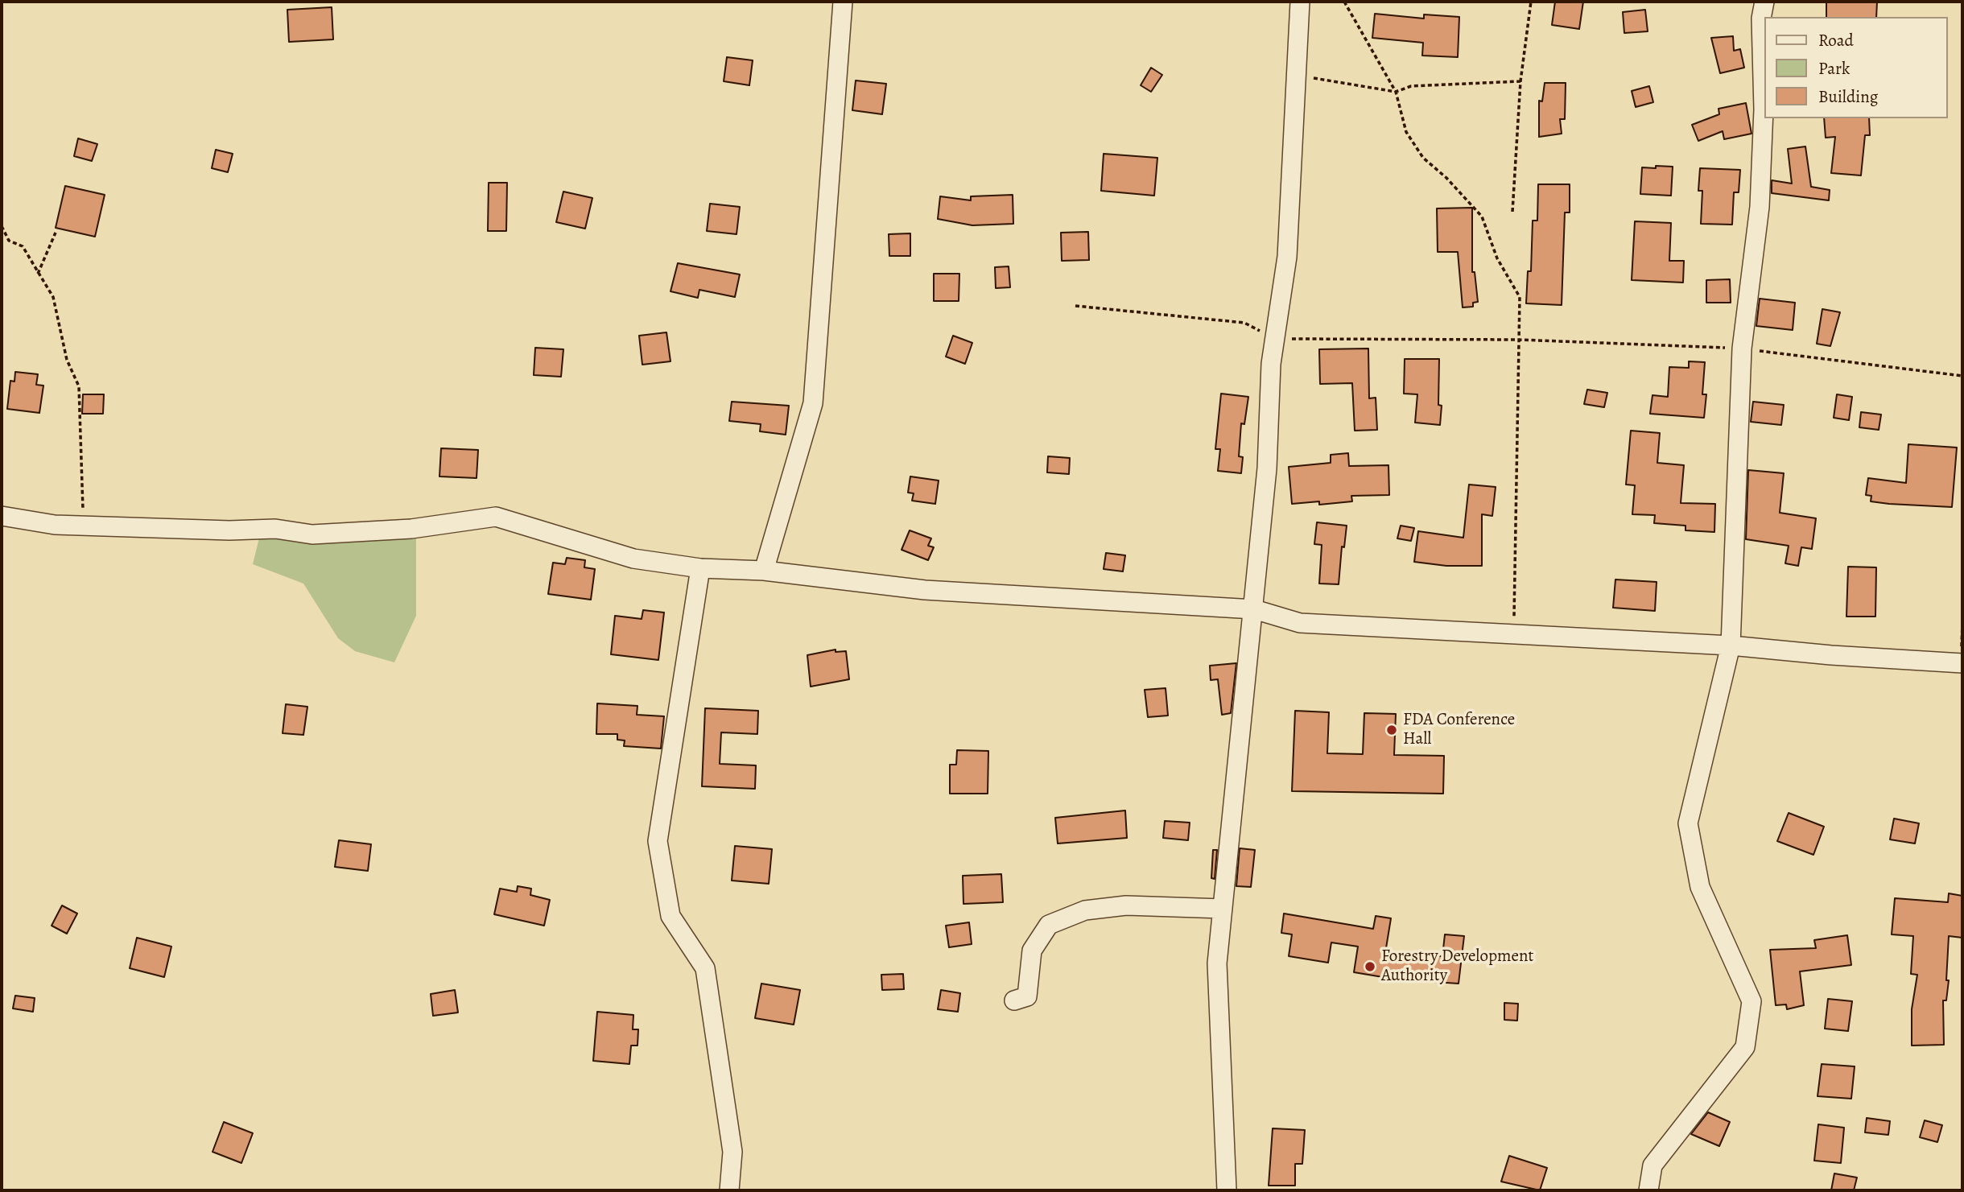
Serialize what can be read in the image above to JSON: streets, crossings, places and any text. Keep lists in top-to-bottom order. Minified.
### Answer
{"places":["FDA Conference Hall","Forestry Development Authority"],"legend":["Road","Park","Building"]}
